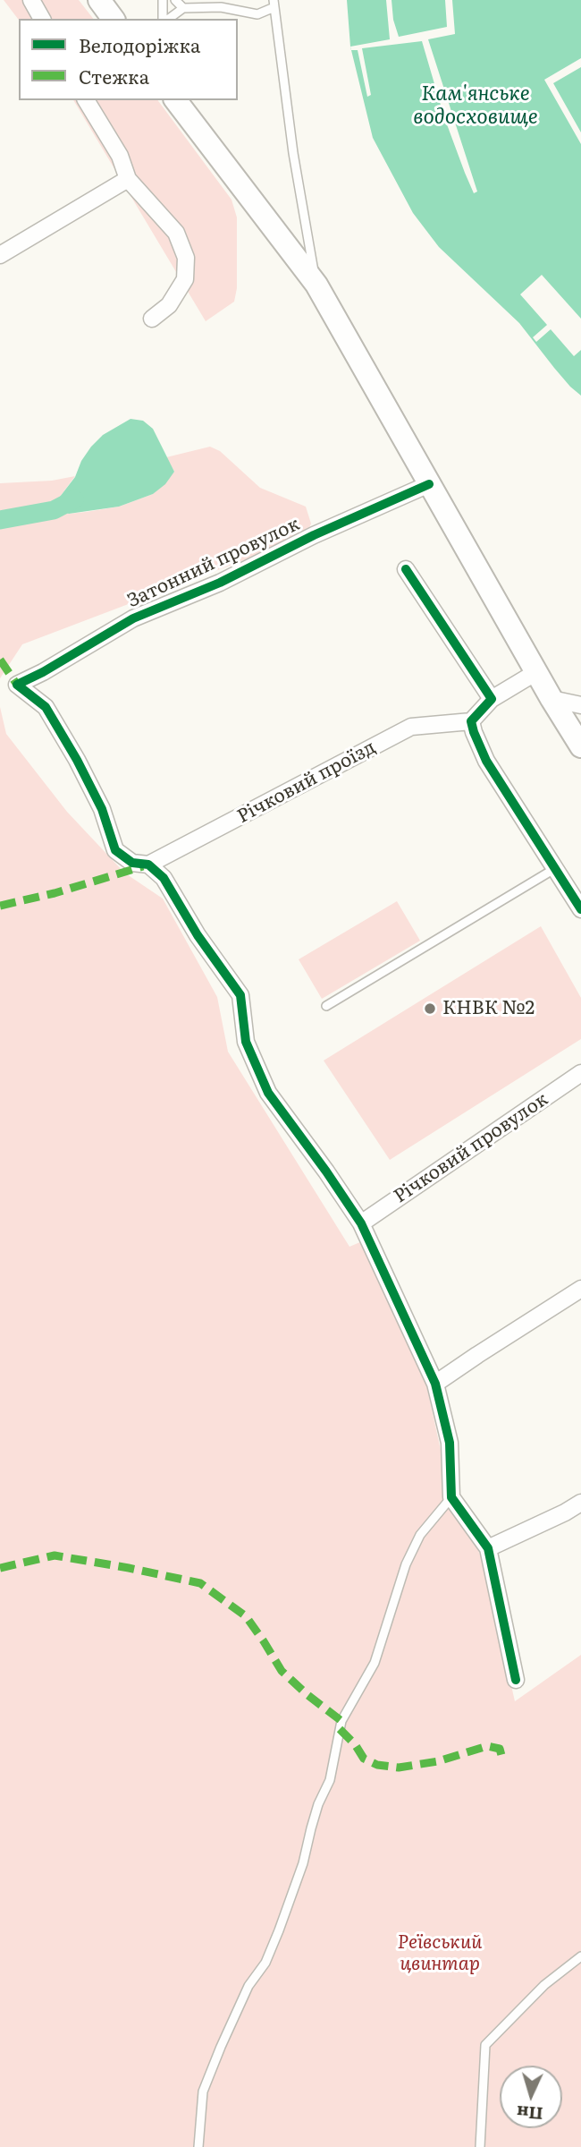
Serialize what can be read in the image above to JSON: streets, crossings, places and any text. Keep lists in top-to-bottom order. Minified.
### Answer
{"streets":{"street":["Затонний провулок","Річковий проїзд","Річковий провулок"]},"crossings":[["Затонний провулок","Річковий проїзд"]],"water":["Кам'янське водосховище"],"parks":["Реївський цвинтар"],"places":["КНВК №2"],"legend":["Велодоріжка","Стежка"],"north":"bottom"}
